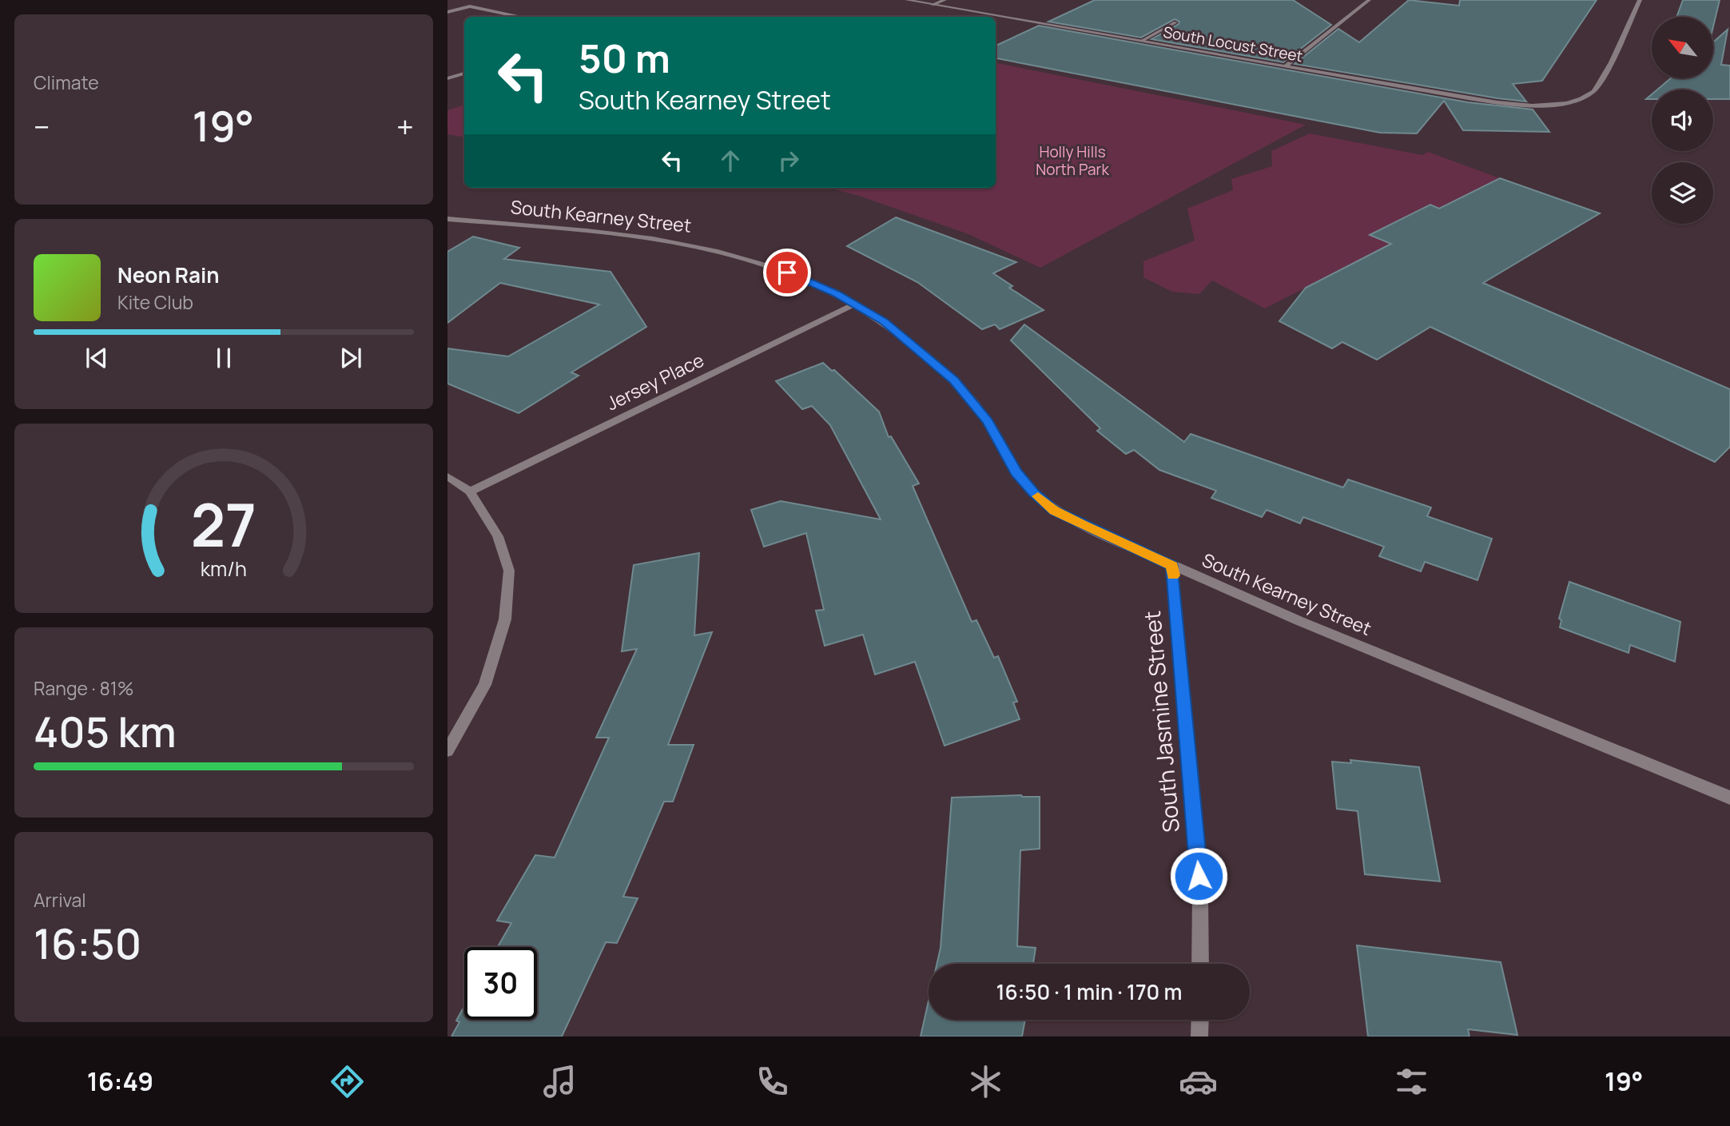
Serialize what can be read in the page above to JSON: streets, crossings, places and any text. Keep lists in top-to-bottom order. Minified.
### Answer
{"streets":{"street":["South Locust Street","South Kearney Street","Jersey Place","South Jasmine Street"]},"crossings":[["South Kearney Street","Jersey Place"],["South Kearney Street","South Jasmine Street"]],"parks":["Holly Hills North Park"],"north":"top left","page":{"tile":["Climate",["Range · 81%","405 km"],["Arrival","16:50"]],"turn":["50 m","South Kearney Street"],"heat":["−","19°","+"],"song":["Neon Rain","Kite Club"],"limit":"30","trip":"16:50 · 1 min · 170 m","tabs":["16:49","19°"],"gauge":["27","km/h"]}}
